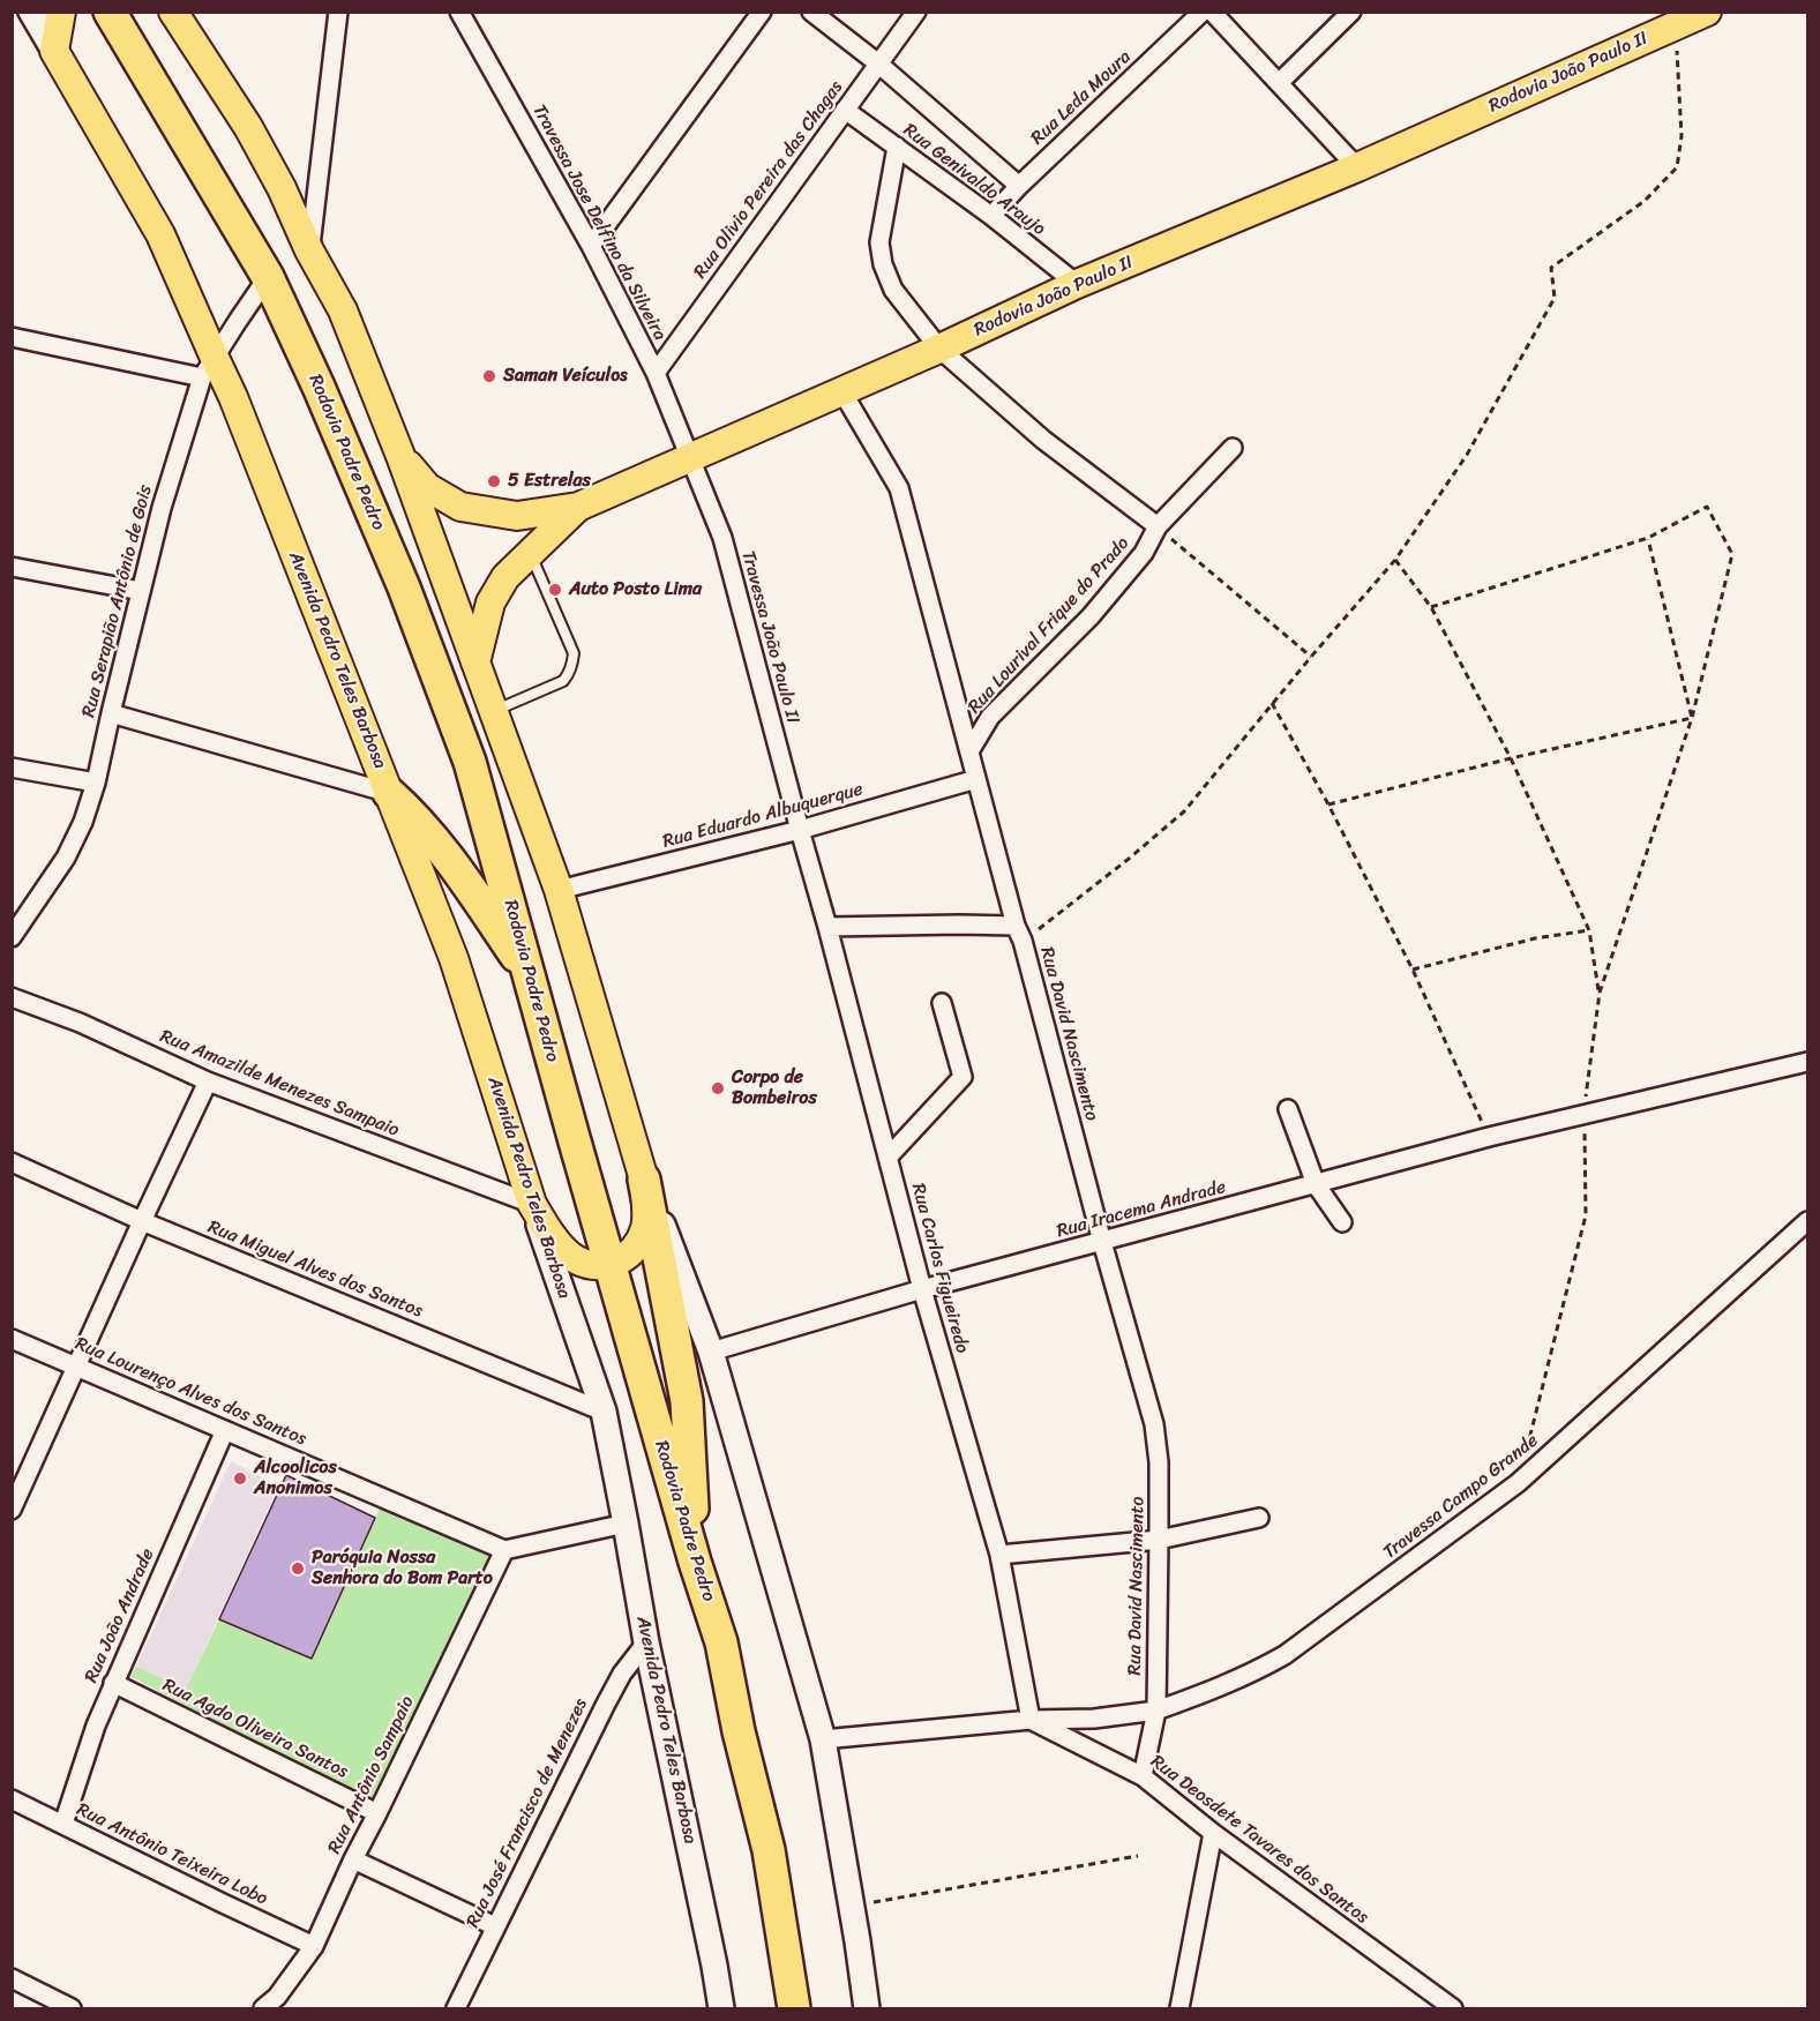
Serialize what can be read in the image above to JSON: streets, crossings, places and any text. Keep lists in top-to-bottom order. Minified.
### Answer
{"streets":{"highway":["Rodovia Padre Pedro"],"main road":["Rodovia João Paulo II","Avenida Pedro Teles Barbosa"],"street":["Rua Leda Moura","Rua Olivio Pereira das Chagas","Rua Genivaldo Araujo","Travessa Jose Delfino da Silveira","Rua Serapião Antônio de Gois","Rua Lourival Frique do Prado","Travessa João Paulo II","Rua Eduardo Albuquerque","Rua David Nascimento","Rua Amazilde Menezes Sampaio","Rua Iracema Andrade","Rua Carlos Figueiredo","Rua Miguel Alves dos Santos","Rua Lourenço Alves dos Santos","Travessa Campo Grande","Rua João Andrade","Rua Agdo Oliveira Santos","Rua Antônio Sampaio","Rua José Francisco de Menezes","Rua Deosdete Tavares dos Santos","Rua Antônio Teixeira Lobo"]},"crossings":[["Rodovia João Paulo II","Rua Genivaldo Araujo"],["Rodovia João Paulo II","Travessa Jose Delfino da Silveira"],["Rodovia João Paulo II","Travessa João Paulo II"],["Rodovia João Paulo II","Rua David Nascimento"],["Rua Leda Moura","Rua Genivaldo Araujo"],["Rua Olivio Pereira das Chagas","Rua Genivaldo Araujo"],["Rua Olivio Pereira das Chagas","Travessa Jose Delfino da Silveira"],["Travessa Jose Delfino da Silveira","Travessa João Paulo II"],["Rodovia Padre Pedro","Rua Serapião Antônio de Gois"],["Rua Serapião Antônio de Gois","Avenida Pedro Teles Barbosa"],["Rua Lourival Frique do Prado","Rua David Nascimento"],["Travessa João Paulo II","Rua Eduardo Albuquerque"],["Travessa João Paulo II","Rua Carlos Figueiredo"],["Avenida Pedro Teles Barbosa","Rua Amazilde Menezes Sampaio"],["Avenida Pedro Teles Barbosa","Rua Miguel Alves dos Santos"],["Avenida Pedro Teles Barbosa","Rua José Francisco de Menezes"],["Rua Eduardo Albuquerque","Rua David Nascimento"],["Rua Eduardo Albuquerque","Rua Carlos Figueiredo"],["Rua David Nascimento","Rua Iracema Andrade"],["Rua David Nascimento","Travessa Campo Grande"],["Rua Iracema Andrade","Rua Carlos Figueiredo"],["Rua Carlos Figueiredo","Travessa Campo Grande"],["Rua Carlos Figueiredo","Rua Deosdete Tavares dos Santos"],["Rua Lourenço Alves dos Santos","Rua João Andrade"],["Rua Lourenço Alves dos Santos","Rua Antônio Sampaio"],["Travessa Campo Grande","Rua Deosdete Tavares dos Santos"],["Rua João Andrade","Rua Agdo Oliveira Santos"],["Rua João Andrade","Rua Antônio Teixeira Lobo"],["Rua Agdo Oliveira Santos","Rua Antônio Sampaio"],["Rua Antônio Sampaio","Rua Antônio Teixeira Lobo"]],"places":["Saman Veículos","5 Estrelas","Auto Posto Lima","Corpo de Bombeiros","Alcoolicos Anonimos","Paróquia Nossa Senhora do Bom Parto"]}
